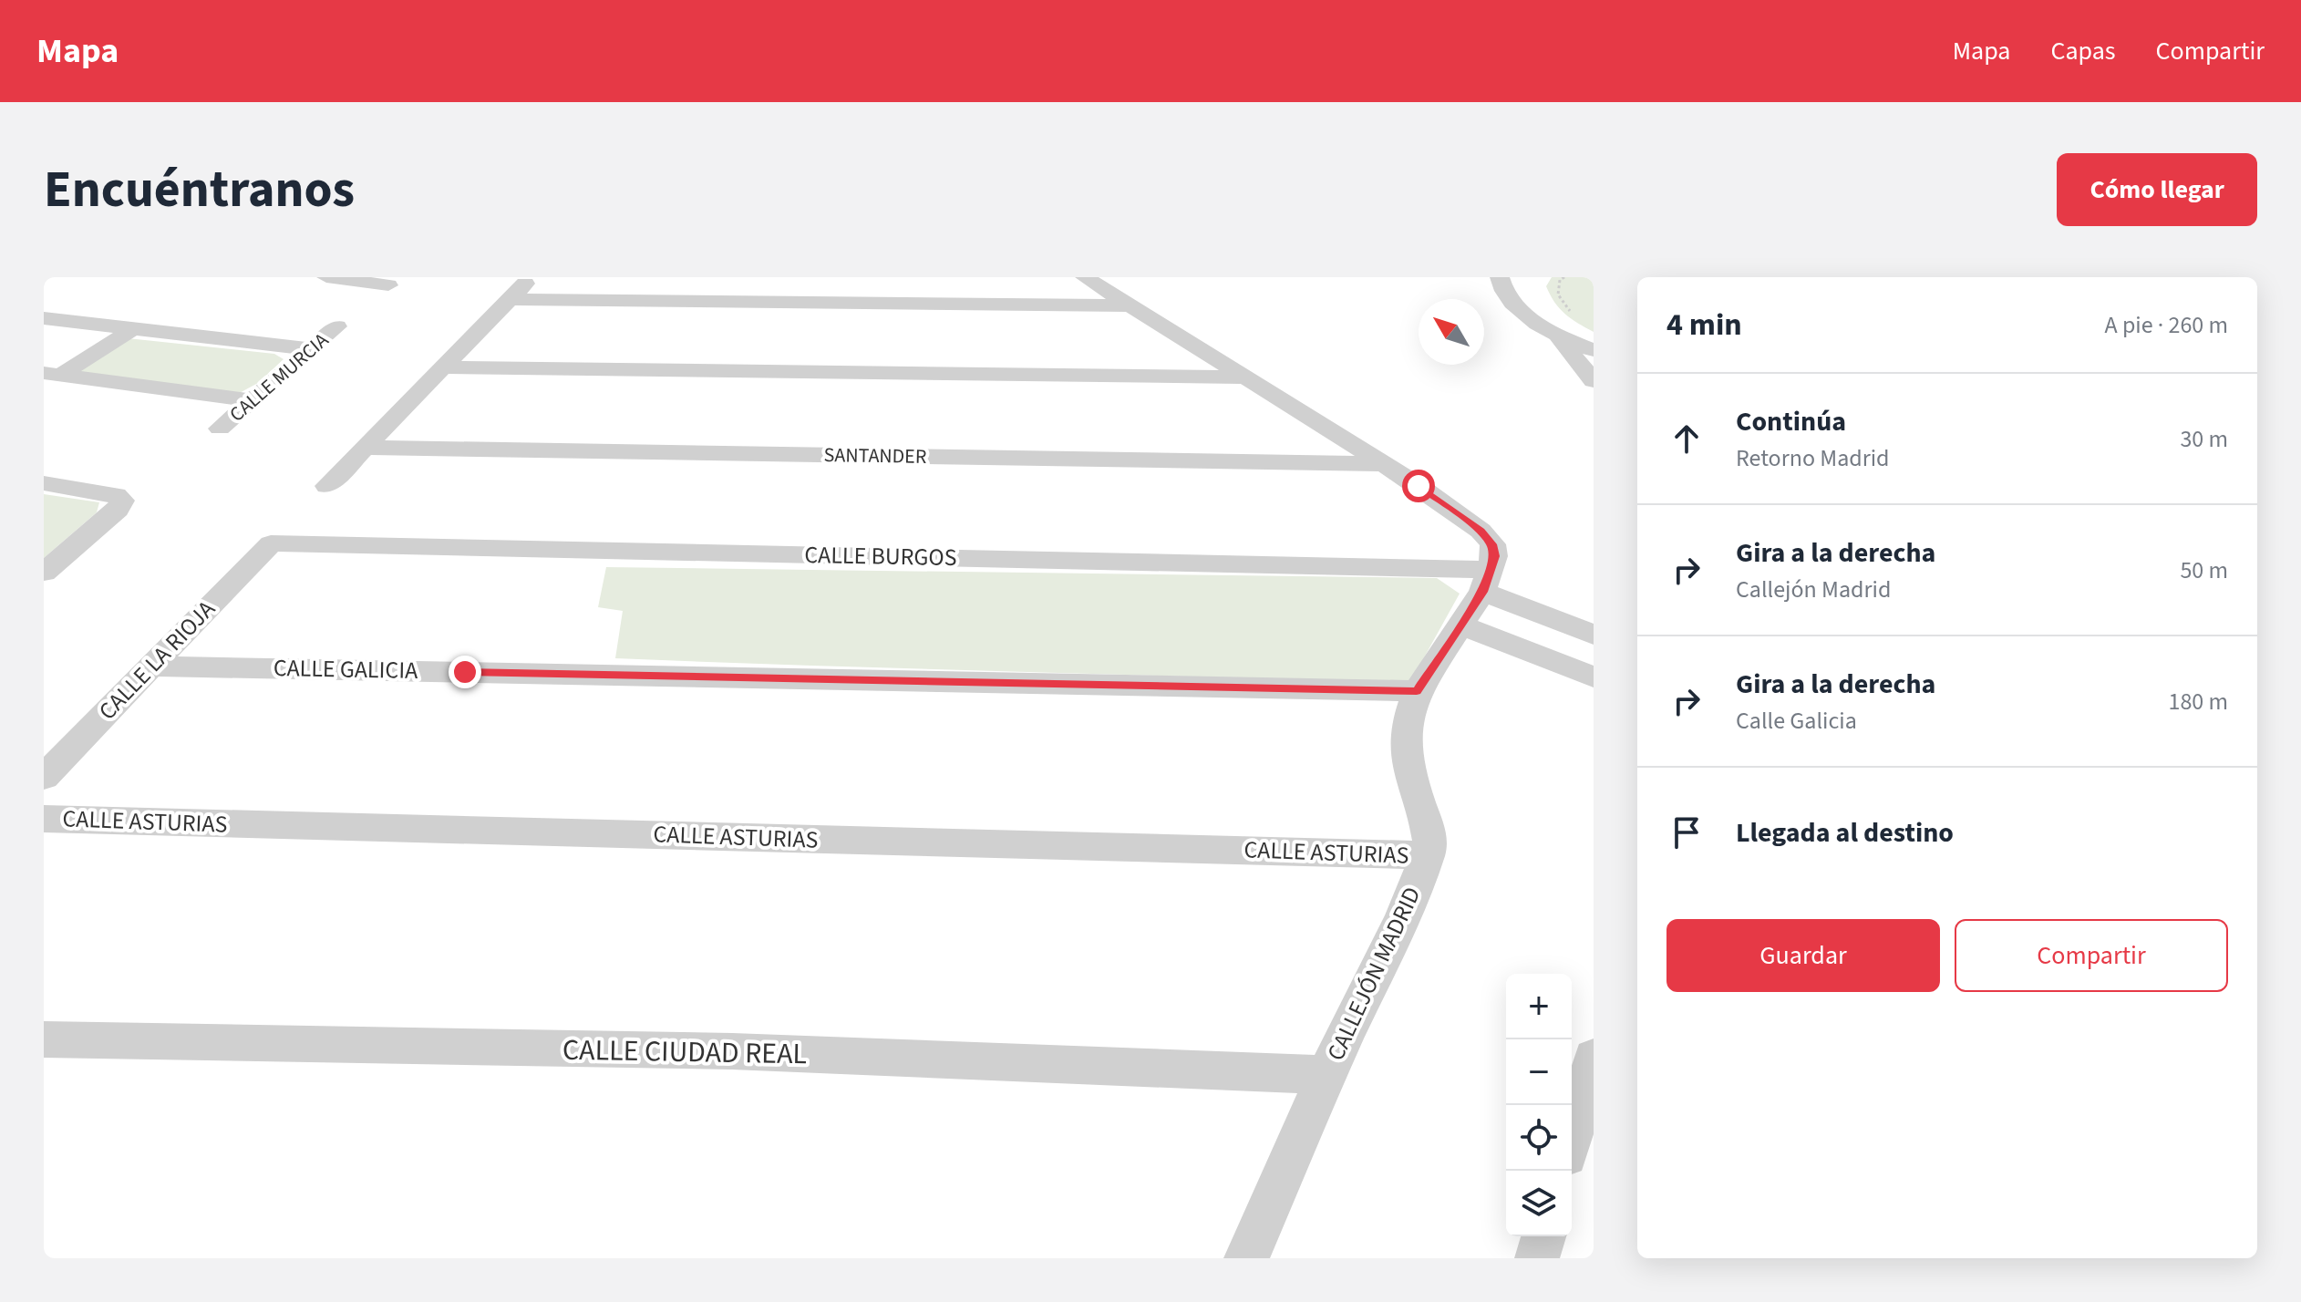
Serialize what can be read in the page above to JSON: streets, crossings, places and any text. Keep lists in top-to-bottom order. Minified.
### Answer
{"streets":{"street":["CALLE MURCIA","SANTANDER","CALLE BURGOS","CALLE LA RIOJA","CALLE GALICIA","CALLE ASTURIAS","CALLEJÓN MADRID","CALLE CIUDAD REAL"]},"crossings":[["CALLE BURGOS","CALLE LA RIOJA"],["CALLE BURGOS","CALLEJÓN MADRID"],["CALLE LA RIOJA","CALLE GALICIA"],["CALLE GALICIA","CALLEJÓN MADRID"],["CALLE ASTURIAS","CALLEJÓN MADRID"],["CALLEJÓN MADRID","CALLE CIUDAD REAL"]],"north":"top left","page":{"header":"Mapa","nav":["Mapa","Capas","Compartir"],"buttons":["Cómo llegar",["Guardar","Compartir"]],"title":"Encuéntranos","heading":["4 min","A pie · 260 m"],"list":[["Continúa","Retorno Madrid","30 m"],["Gira a la derecha","Callejón Madrid","50 m"],["Gira a la derecha","Calle Galicia","180 m"],"Llegada al destino"],"map_buttons":["+","−"]}}
